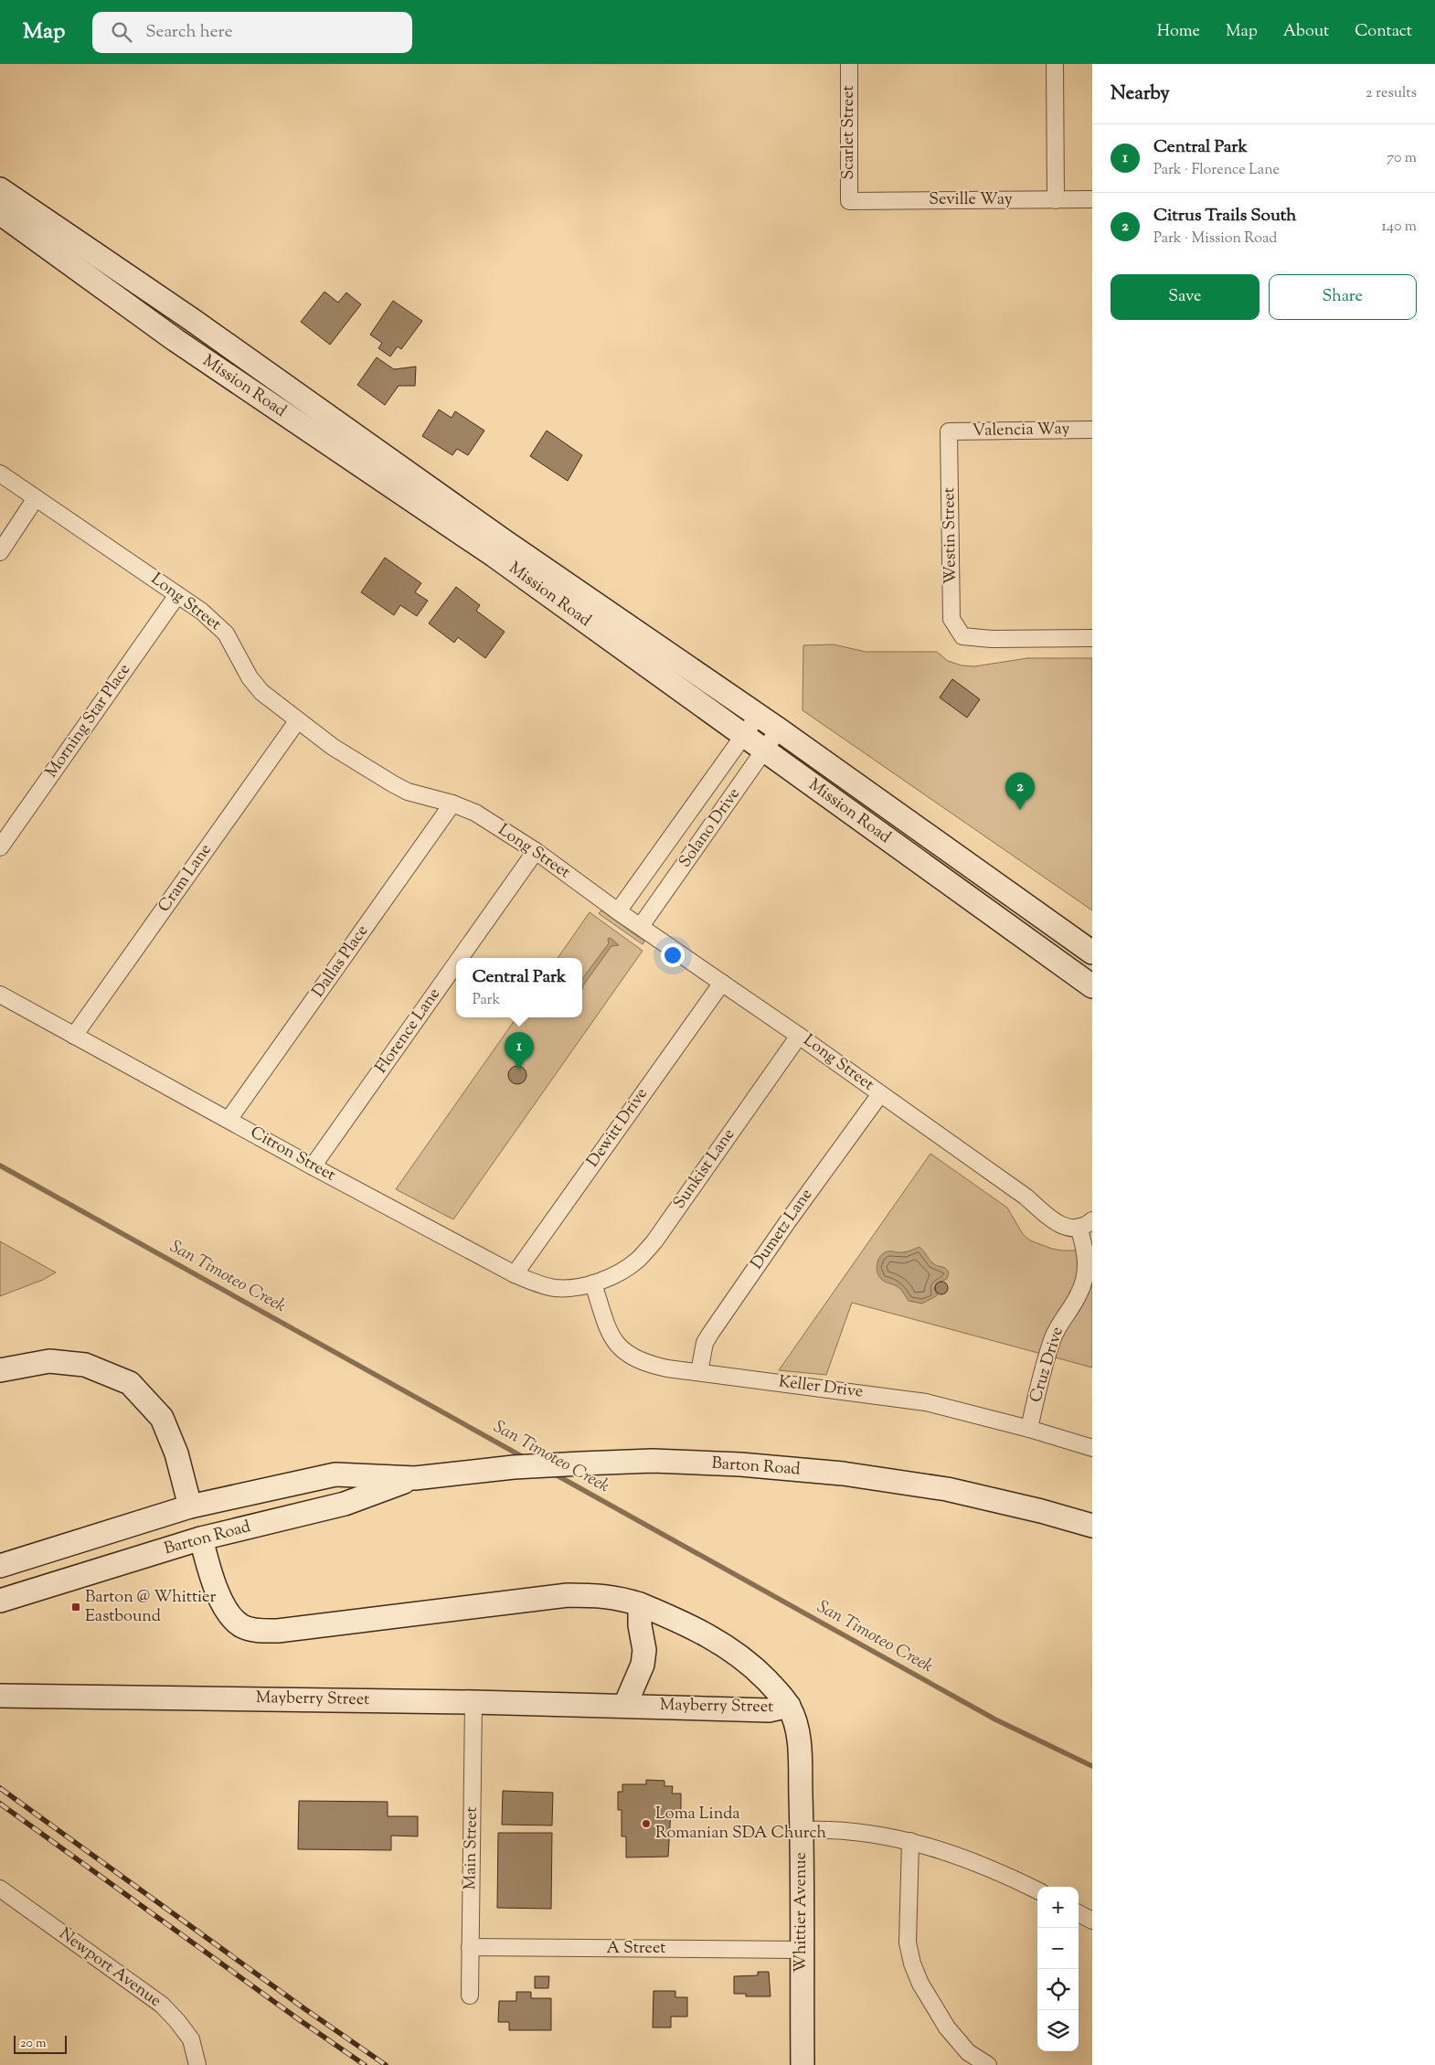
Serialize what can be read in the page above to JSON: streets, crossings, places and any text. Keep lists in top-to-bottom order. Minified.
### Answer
{"streets":{"street":["Scarlet Street","Seville Way","Mission Road","Valencia Way","Westin Street","Long Street","Morning Star Place","Solano Drive","Cram Lane","Dallas Place","Florence Lane","Dewitt Drive","Citron Street","Sunkist Lane","Dumetz Lane","Cruz Drive","Keller Drive","Barton Road","Mayberry Street","Main Street","Whittier Avenue","A Street","Newport Avenue"]},"crossings":[["Scarlet Street","Seville Way"],["Mission Road","Solano Drive"],["Valencia Way","Westin Street"],["Long Street","Morning Star Place"],["Long Street","Solano Drive"],["Long Street","Cram Lane"],["Long Street","Dallas Place"],["Long Street","Florence Lane"],["Long Street","Dewitt Drive"],["Long Street","Sunkist Lane"],["Long Street","Dumetz Lane"],["Long Street","Cruz Drive"],["Cram Lane","Citron Street"],["Dallas Place","Citron Street"],["Florence Lane","Citron Street"],["Dewitt Drive","Citron Street"],["Citron Street","Sunkist Lane"],["Citron Street","Keller Drive"],["Sunkist Lane","Keller Drive"],["Dumetz Lane","Keller Drive"],["Cruz Drive","Keller Drive"],["Barton Road","Mayberry Street"],["Mayberry Street","Main Street"],["Mayberry Street","Whittier Avenue"],["Main Street","A Street"],["Whittier Avenue","A Street"]],"water":["San Timoteo Creek"],"places":{"transit":["Barton @ Whittier Eastbound"],"other":["Loma Linda Romanian SDA Church"]},"scale_bar":"20 m","page":{"header":"Map","search":"Search here","nav":["Home","Map","About","Contact"],"heading":["Nearby","2 results"],"list":[{"mark":"1","name":"Central Park","note":"Park · Florence Lane","value":"70 m"},{"mark":"2","name":"Citrus Trails South","note":"Park · Mission Road","value":"140 m"}],"buttons":["Save","Share"],"pins":["2","1"],"popup":["Central Park","Park"],"map_buttons":["+","−"],"scale":"20 m"}}
